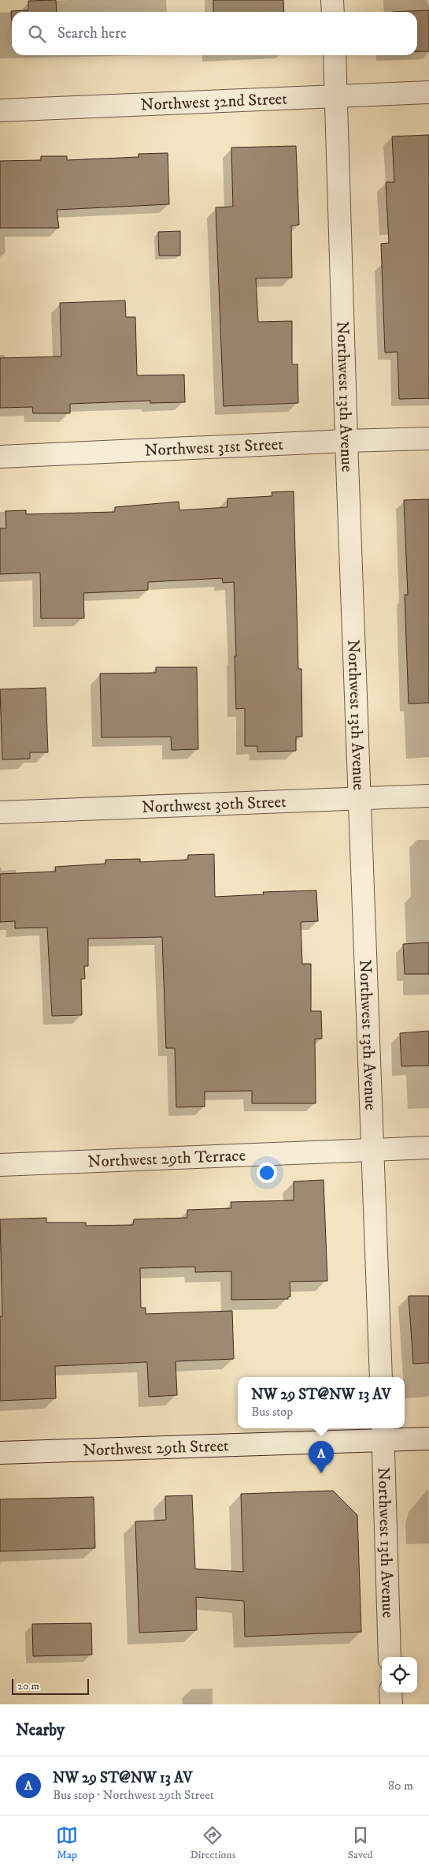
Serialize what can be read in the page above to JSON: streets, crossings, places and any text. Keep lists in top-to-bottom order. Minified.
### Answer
{"streets":{"street":["Northwest 32nd Street","Northwest 13th Avenue","Northwest 31st Street","Northwest 30th Street","Northwest 29th Terrace","Northwest 29th Street"]},"crossings":[["Northwest 32nd Street","Northwest 13th Avenue"],["Northwest 13th Avenue","Northwest 31st Street"],["Northwest 13th Avenue","Northwest 30th Street"],["Northwest 13th Avenue","Northwest 29th Terrace"],["Northwest 13th Avenue","Northwest 29th Street"]],"scale_bar":"20 m","page":{"search":"Search here","popup":["NW 29 ST@NW 13 AV","Bus stop"],"pins":"A","scale":"20 m","heading":"Nearby","list":[{"mark":"A","name":"NW 29 ST@NW 13 AV","note":"Bus stop · Northwest 29th Street","value":"80 m"}],"nav":["Map","Directions","Saved"]}}
